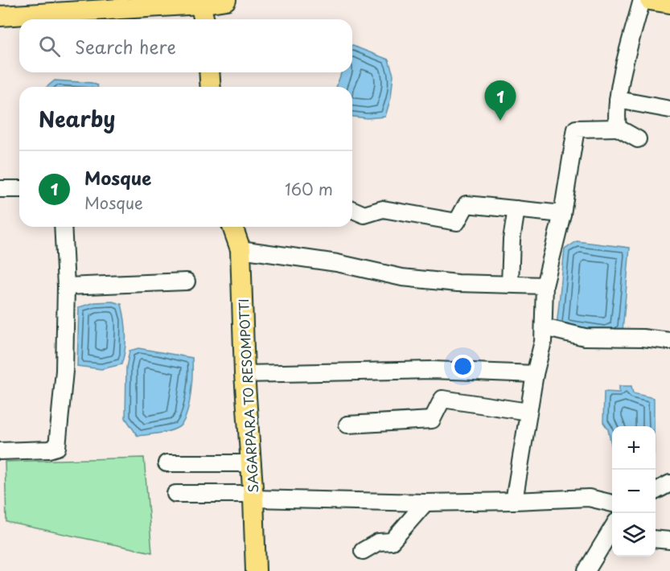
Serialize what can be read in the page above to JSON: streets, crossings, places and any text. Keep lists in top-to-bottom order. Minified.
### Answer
{"streets":{"main road":["SAGARPARA TO RESOMPOTTI"]},"page":{"search":"Search here","pins":"1","heading":"Nearby","list":[{"mark":"1","name":"Mosque","note":"Mosque","value":"160 m"}],"map_buttons":["+","−"]}}
